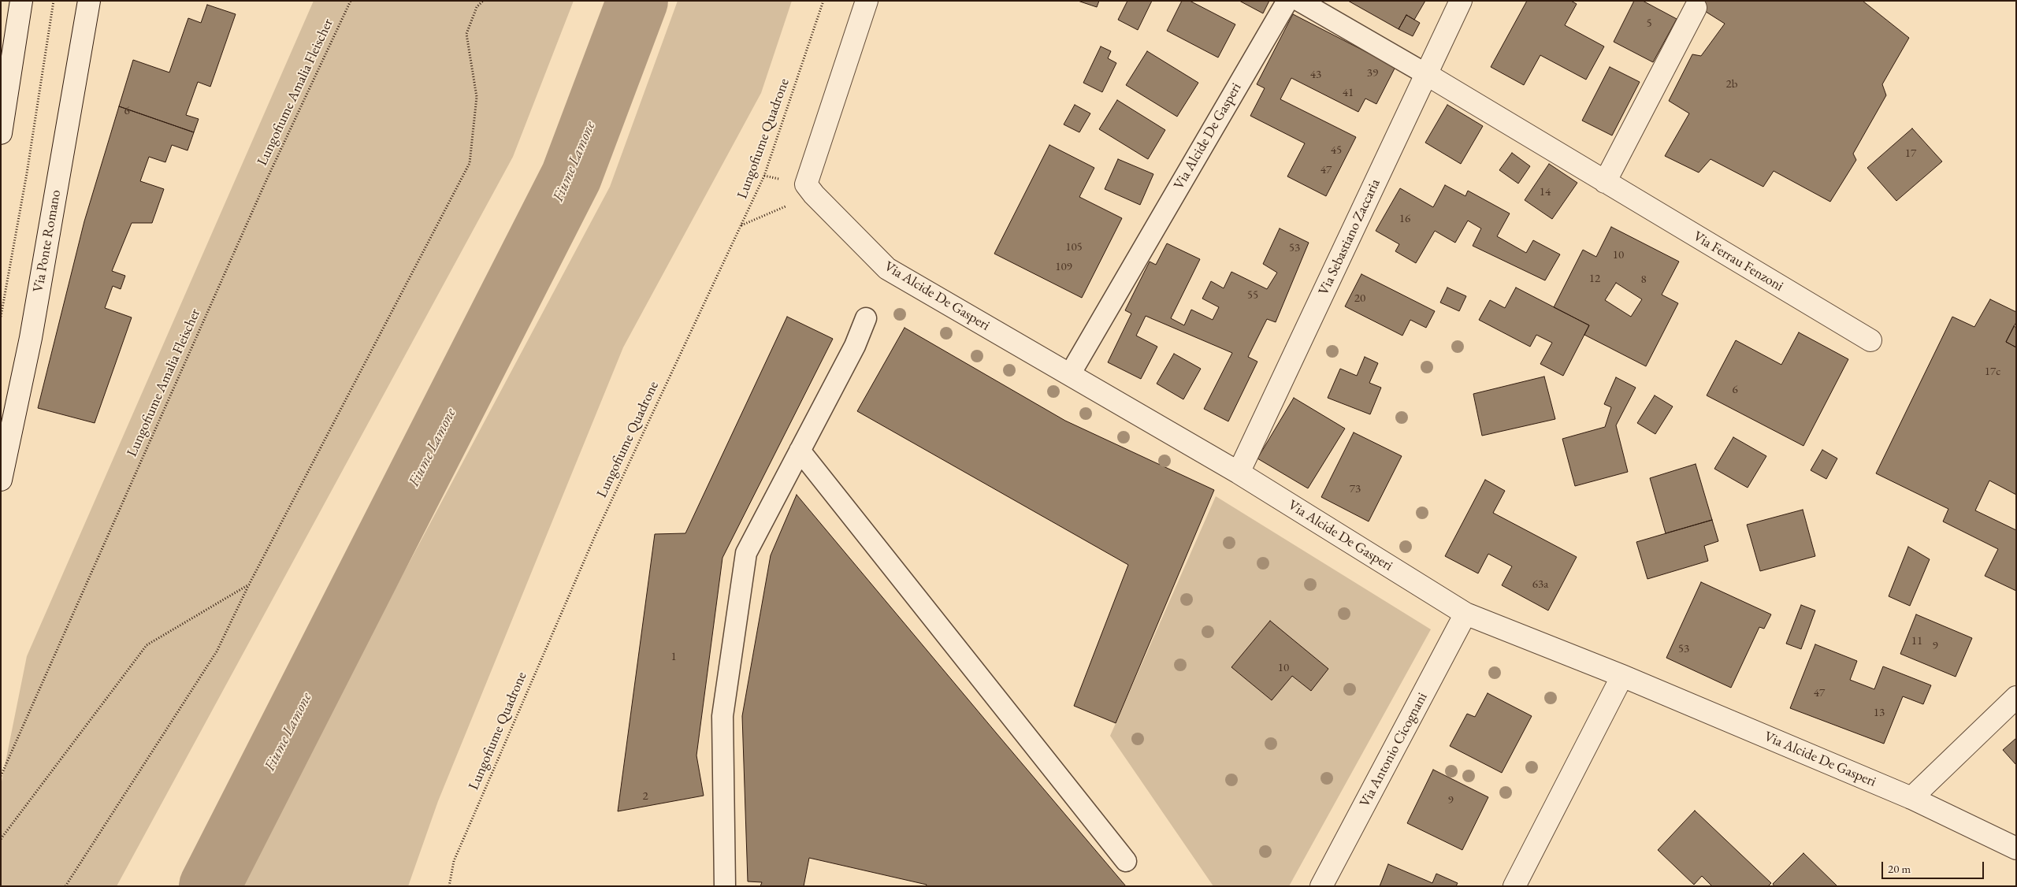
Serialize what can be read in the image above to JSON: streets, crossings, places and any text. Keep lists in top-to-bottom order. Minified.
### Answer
{"streets":{"street":["Via Alcide De Gasperi","Via Sebastiano Zaccaria","Via Ponte Romano","Via Ferrau Fenzoni","Via Antonio Cicognani"],"path":["Lungofiume Amalia Fleischer","Lungofiume Quadrone"]},"crossings":[["Via Alcide De Gasperi","Via Sebastiano Zaccaria"],["Via Alcide De Gasperi","Via Antonio Cicognani"],["Via Sebastiano Zaccaria","Via Ferrau Fenzoni"]],"water":["Fiume Lamone"],"house_numbers":["5","39","43","2b","41","6","45","17","47","14","16","105","53","10","109","12","8","55","20","17c","6","73","63a","11","9","53","1","10","47","13","2","9"],"scale_bar":"20 m"}
